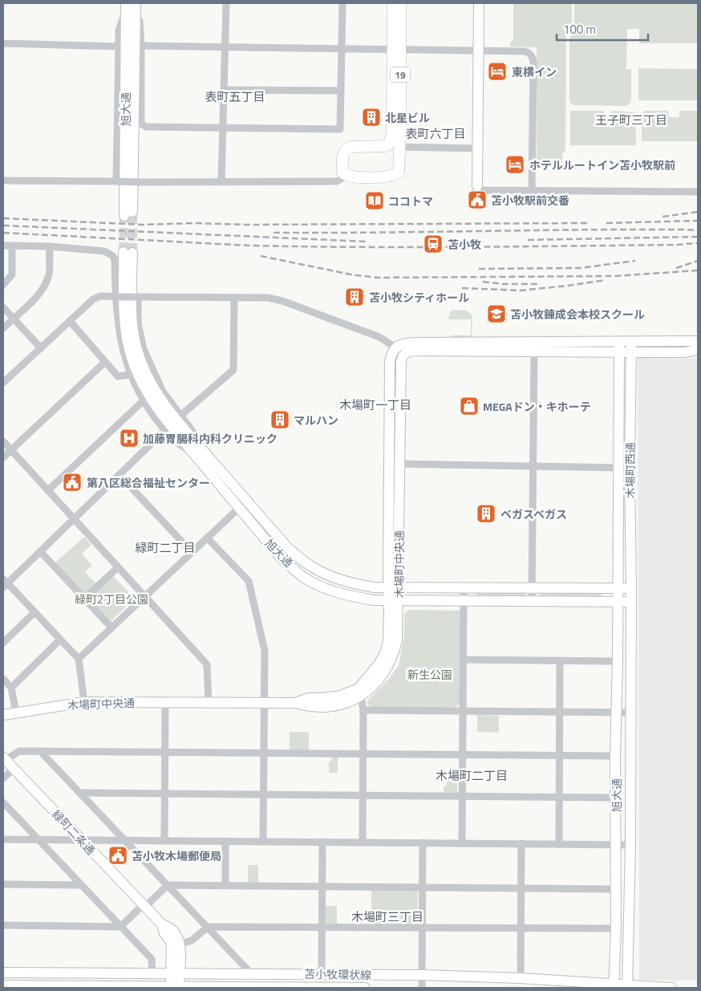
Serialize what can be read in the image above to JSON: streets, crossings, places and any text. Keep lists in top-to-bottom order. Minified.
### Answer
{"streets":{"main road":["19"],"street":["旭大通","木場町西通","木場町中央通","緑町二条通","苫小牧環状線"]},"crossings":[["旭大通","木場町西通"],["旭大通","木場町中央通"],["旭大通","苫小牧環状線"],["緑町二条通","苫小牧環状線"]],"districts":["表町五丁目","王子町三丁目","表町六丁目","木場町一丁目","緑町二丁目","木場町二丁目","木場町三丁目"],"parks":["緑町2丁目公園","新生公園"],"places":{"hotel":["東横イン","ホテルルートイン苫小牧駅前"],"building":["北星ビル","苫小牧シティホール","マルハン","ベガスベガス"],"public building":["苫小牧駅前交番","第八区総合福祉センター","苫小牧木場郵便局"],"library":["ココトマ"],"station":["苫小牧"],"school or university":["苫小牧錬成会本校スクール"],"shop":["MEGAドン・キホーテ"],"hospital":["加藤胃腸科内科クリニック"]},"scale_bar":"100 m"}
